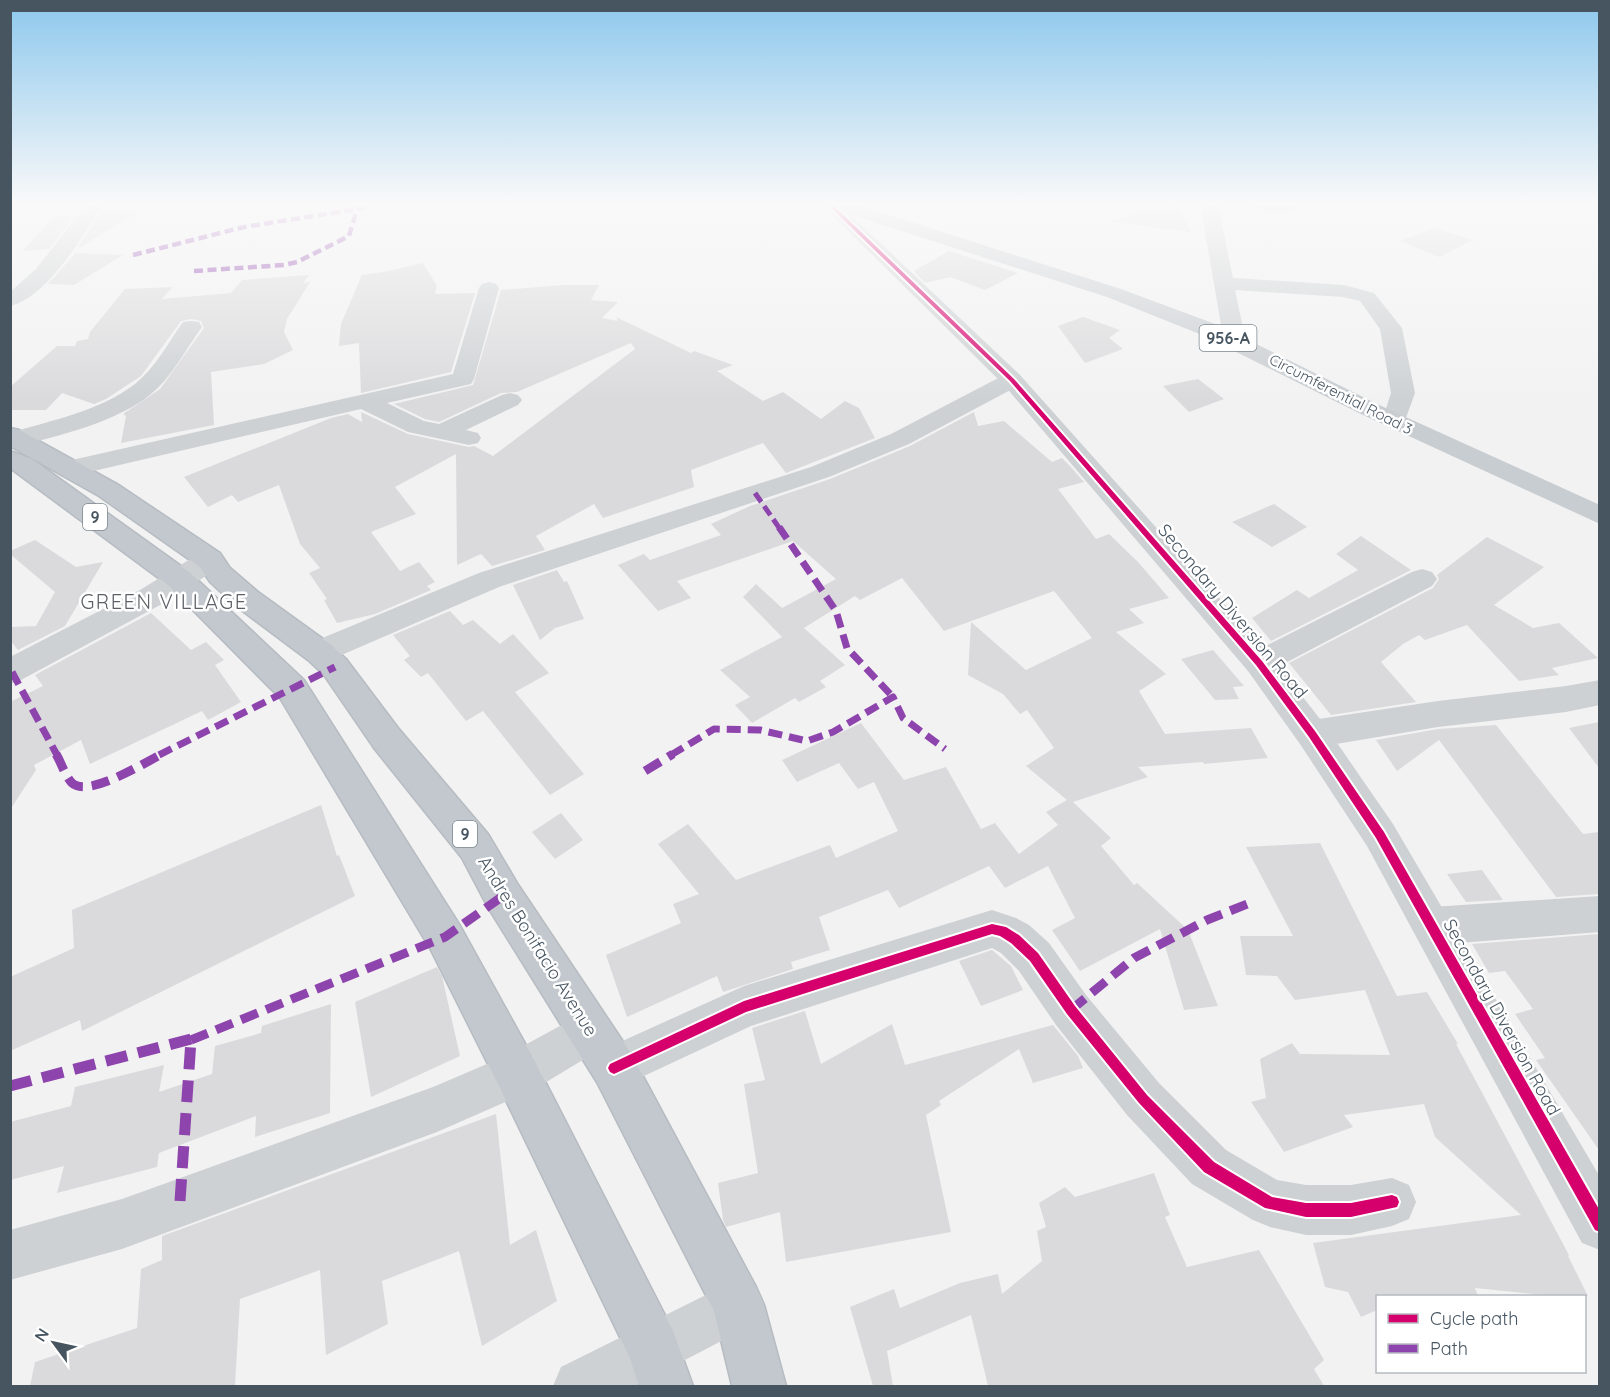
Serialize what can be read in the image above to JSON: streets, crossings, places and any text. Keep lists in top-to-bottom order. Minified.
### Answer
{"streets":{"highway":["9","Andres Bonifacio Avenue"],"main road":["956-A","Circumferential Road 3"],"street":["Secondary Diversion Road"]},"crossings":[["9","Andres Bonifacio Avenue"]],"districts":["GREEN VILLAGE"],"legend":["Cycle path","Path"],"north":"top left"}
